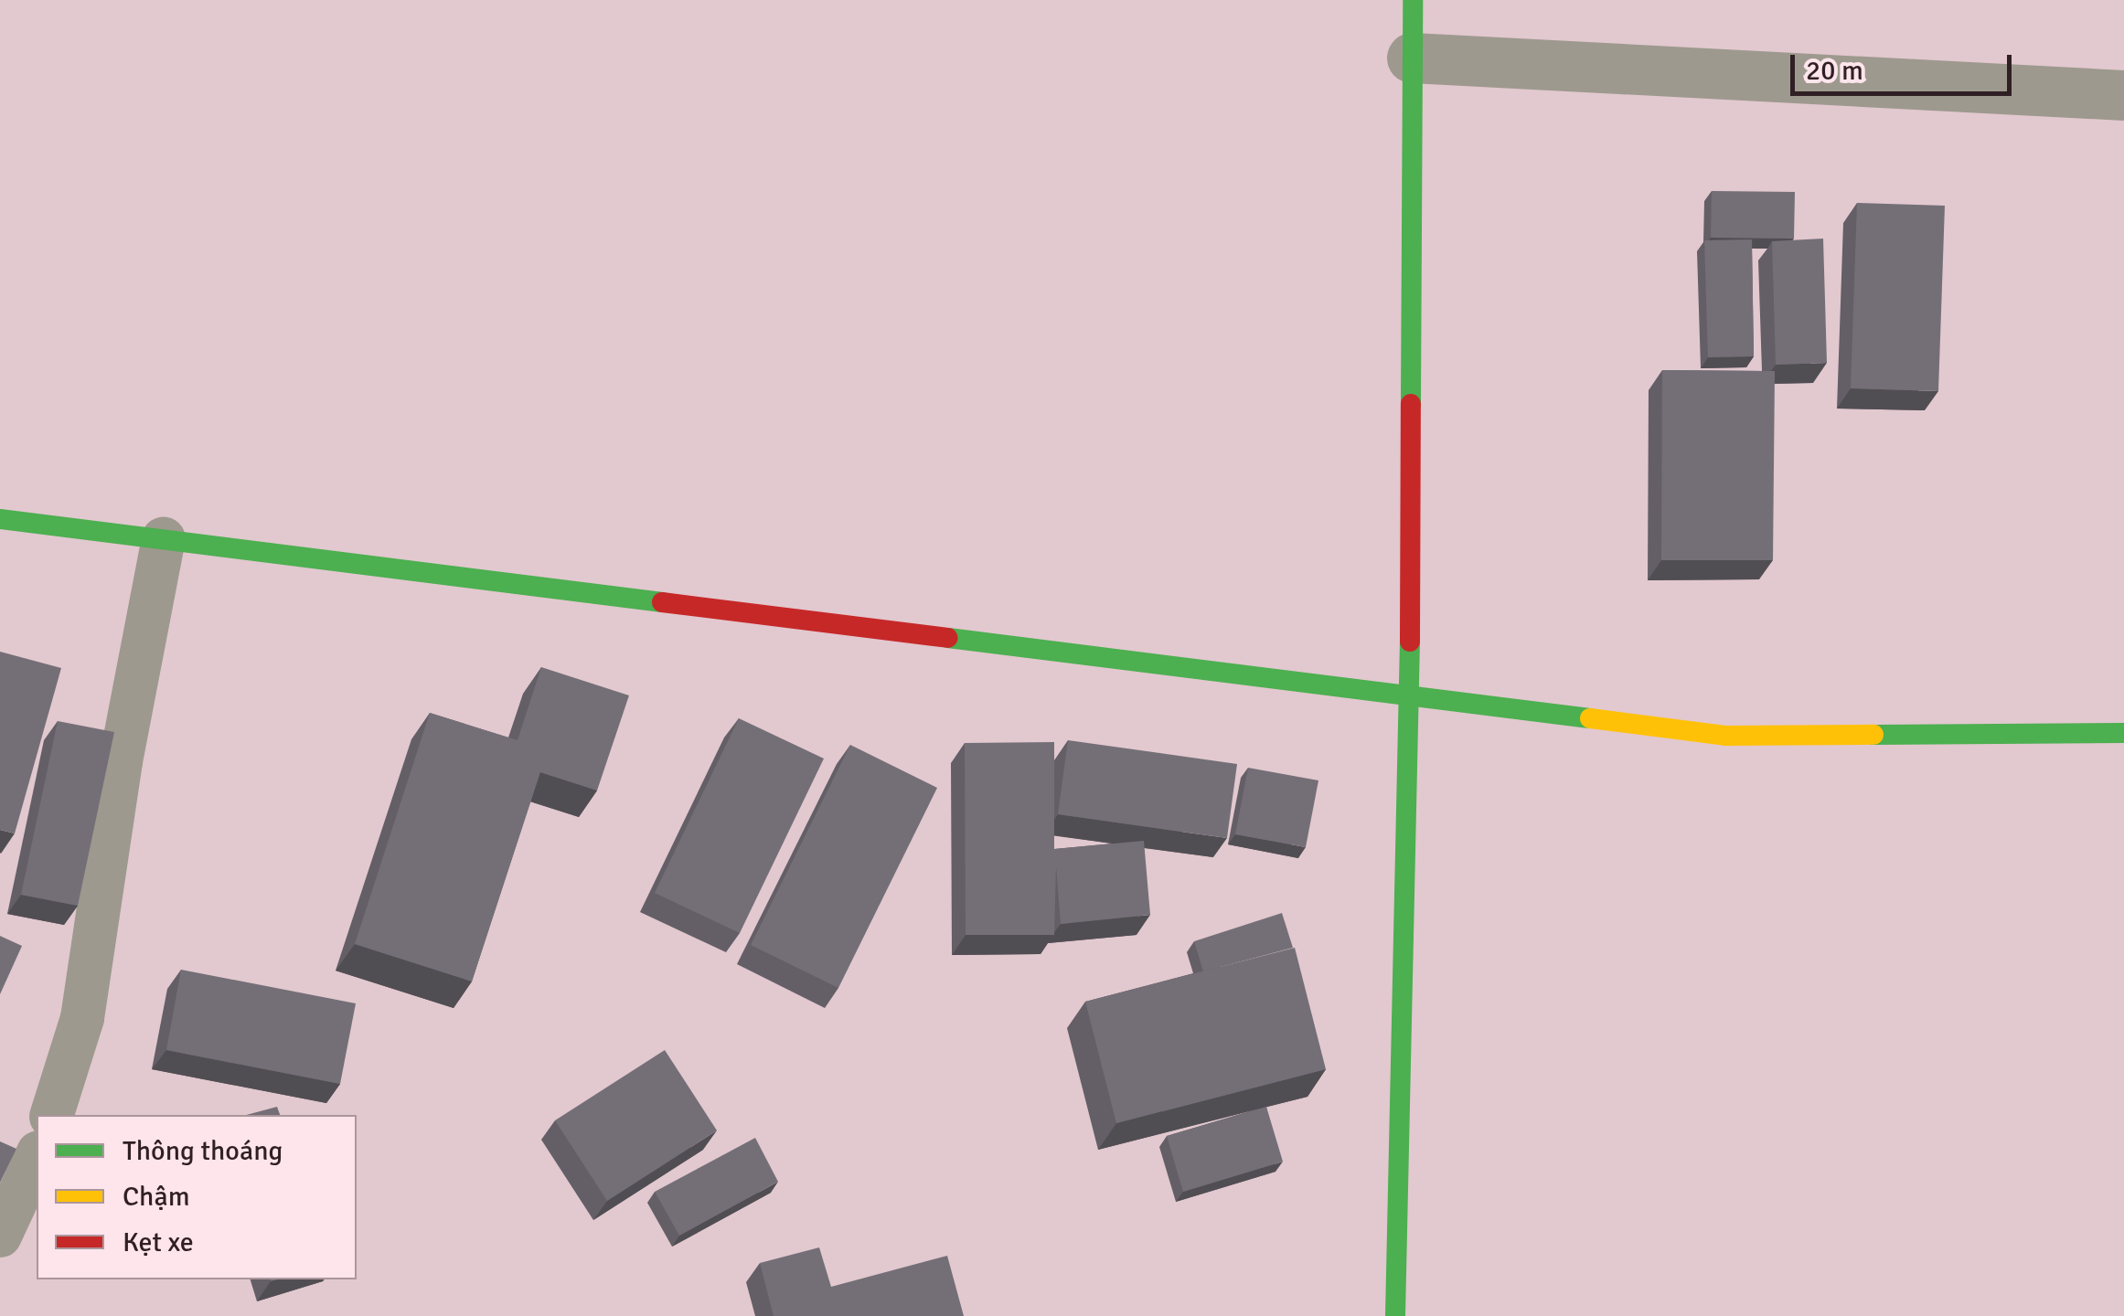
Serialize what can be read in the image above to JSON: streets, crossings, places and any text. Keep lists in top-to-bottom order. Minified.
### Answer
{"legend":["Thông thoáng","Chậm","Kẹt xe"],"scale_bar":"20 m"}
